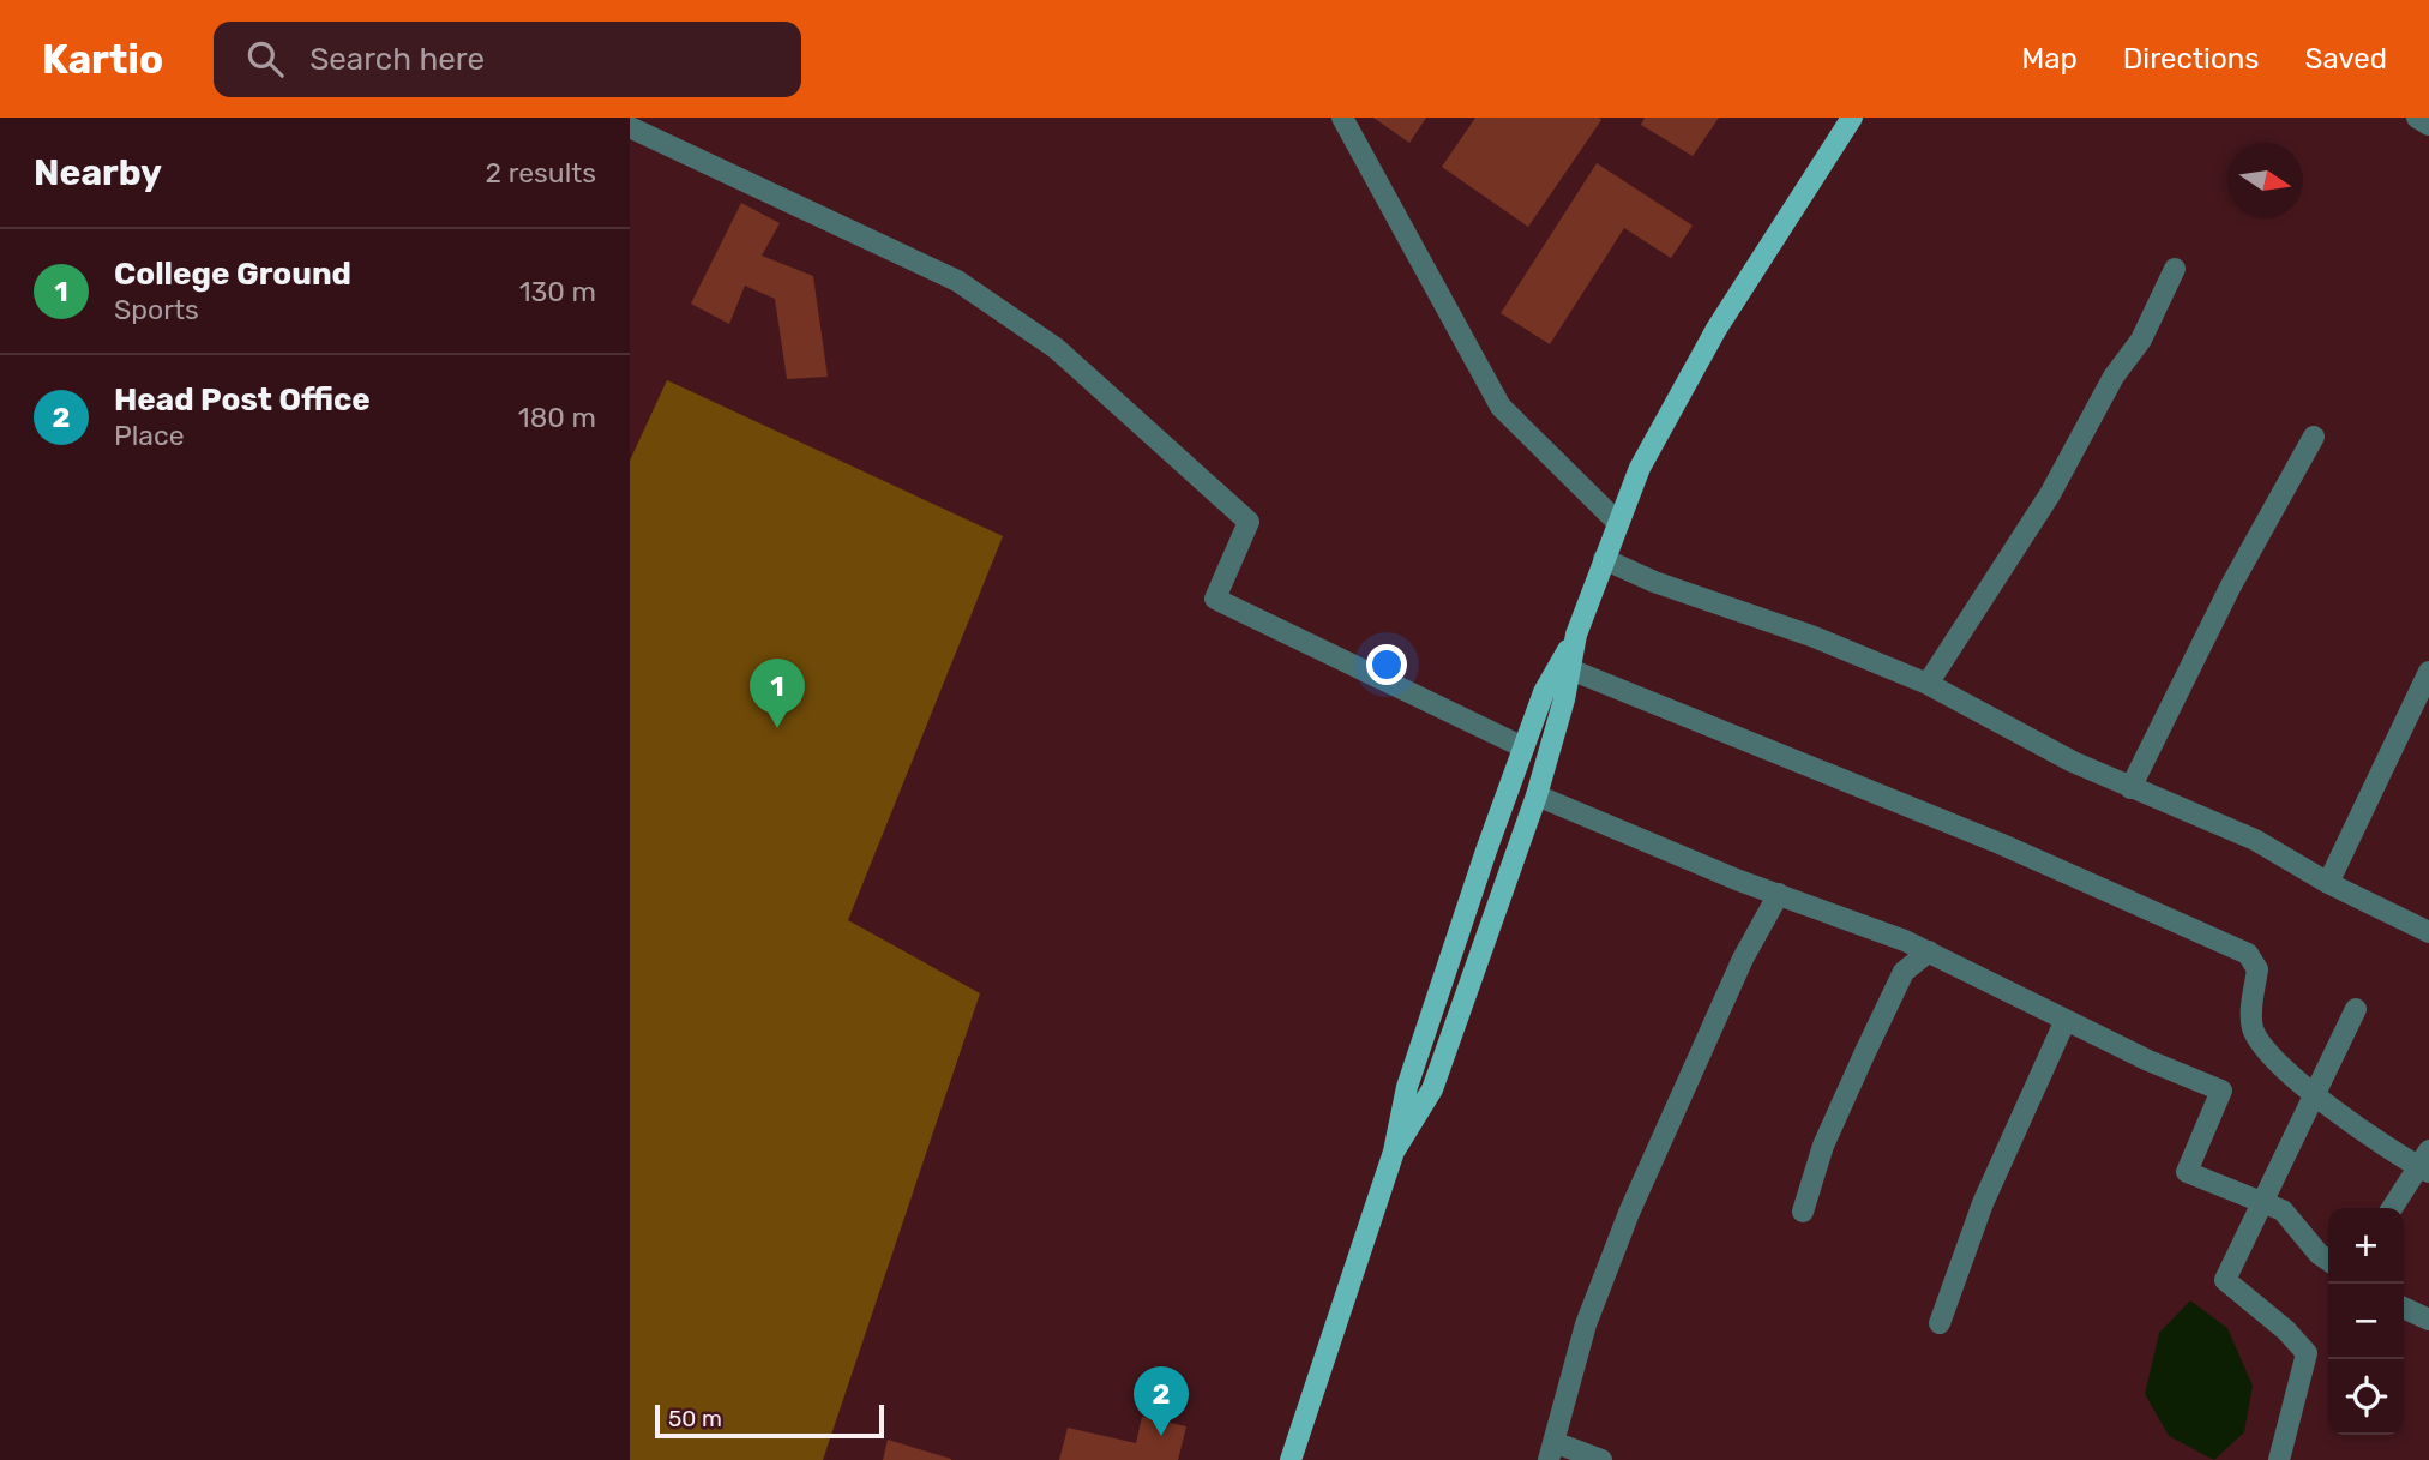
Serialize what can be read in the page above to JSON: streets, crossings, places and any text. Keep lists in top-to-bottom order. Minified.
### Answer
{"scale_bar":"50 m","north":"right","page":{"header":"Kartio","search":"Search here","nav":["Map","Directions","Saved"],"heading":["Nearby","2 results"],"list":[{"mark":"1","name":"College Ground","note":"Sports","value":"130 m"},{"mark":"2","name":"Head Post Office","note":"Place","value":"180 m"}],"pins":["1","2"],"map_buttons":["+","−"],"scale":"50 m"}}
